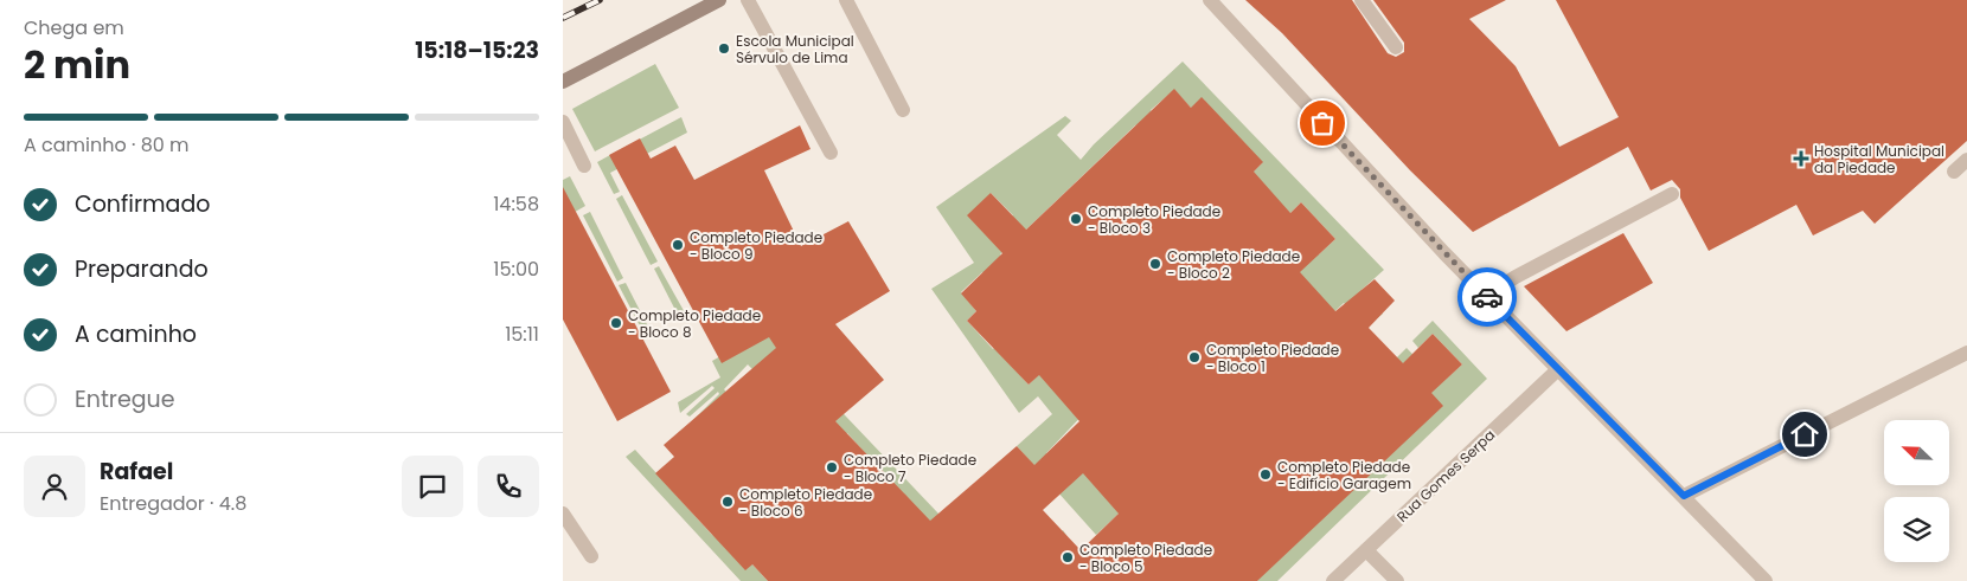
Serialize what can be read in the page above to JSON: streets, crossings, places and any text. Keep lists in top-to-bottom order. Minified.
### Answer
{"streets":{"street":["Rua Gomes Serpa"]},"places":{"other":["Escola Municipal Sérvulo de Lima","Completo Piedade - Bloco 3","Completo Piedade - Bloco 9","Completo Piedade - Bloco 2","Completo Piedade - Bloco 8","Completo Piedade - Bloco 1","Completo Piedade - Bloco 7","Completo Piedade - Edifício Garagem","Completo Piedade - Bloco 6","Completo Piedade - Bloco 5"],"health":["Hospital Municipal da Piedade"]},"north":"top left","page":{"heading":["2 min","Chega em","15:18–15:23"],"panel":["Rafael","Entregador · 4.8"],"bar":"A caminho · 80 m","list":[["Confirmado","14:58"],["Preparando","15:00"],["A caminho","15:11"],"Entregue"]}}
